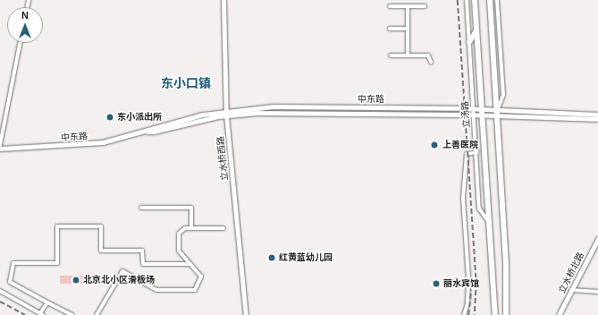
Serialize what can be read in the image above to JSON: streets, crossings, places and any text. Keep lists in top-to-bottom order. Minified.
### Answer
{"streets":{"main road":["立汤路"],"street":["中东路","立水桥西路","立水桥北路"]},"crossings":[["中东路","立汤路"],["中东路","立水桥西路"]],"districts":["东小口镇"],"places":["东小派出所","上善医院","红黄蓝幼儿园","北京北小区滑板场","丽水宾馆"],"north":"top"}
